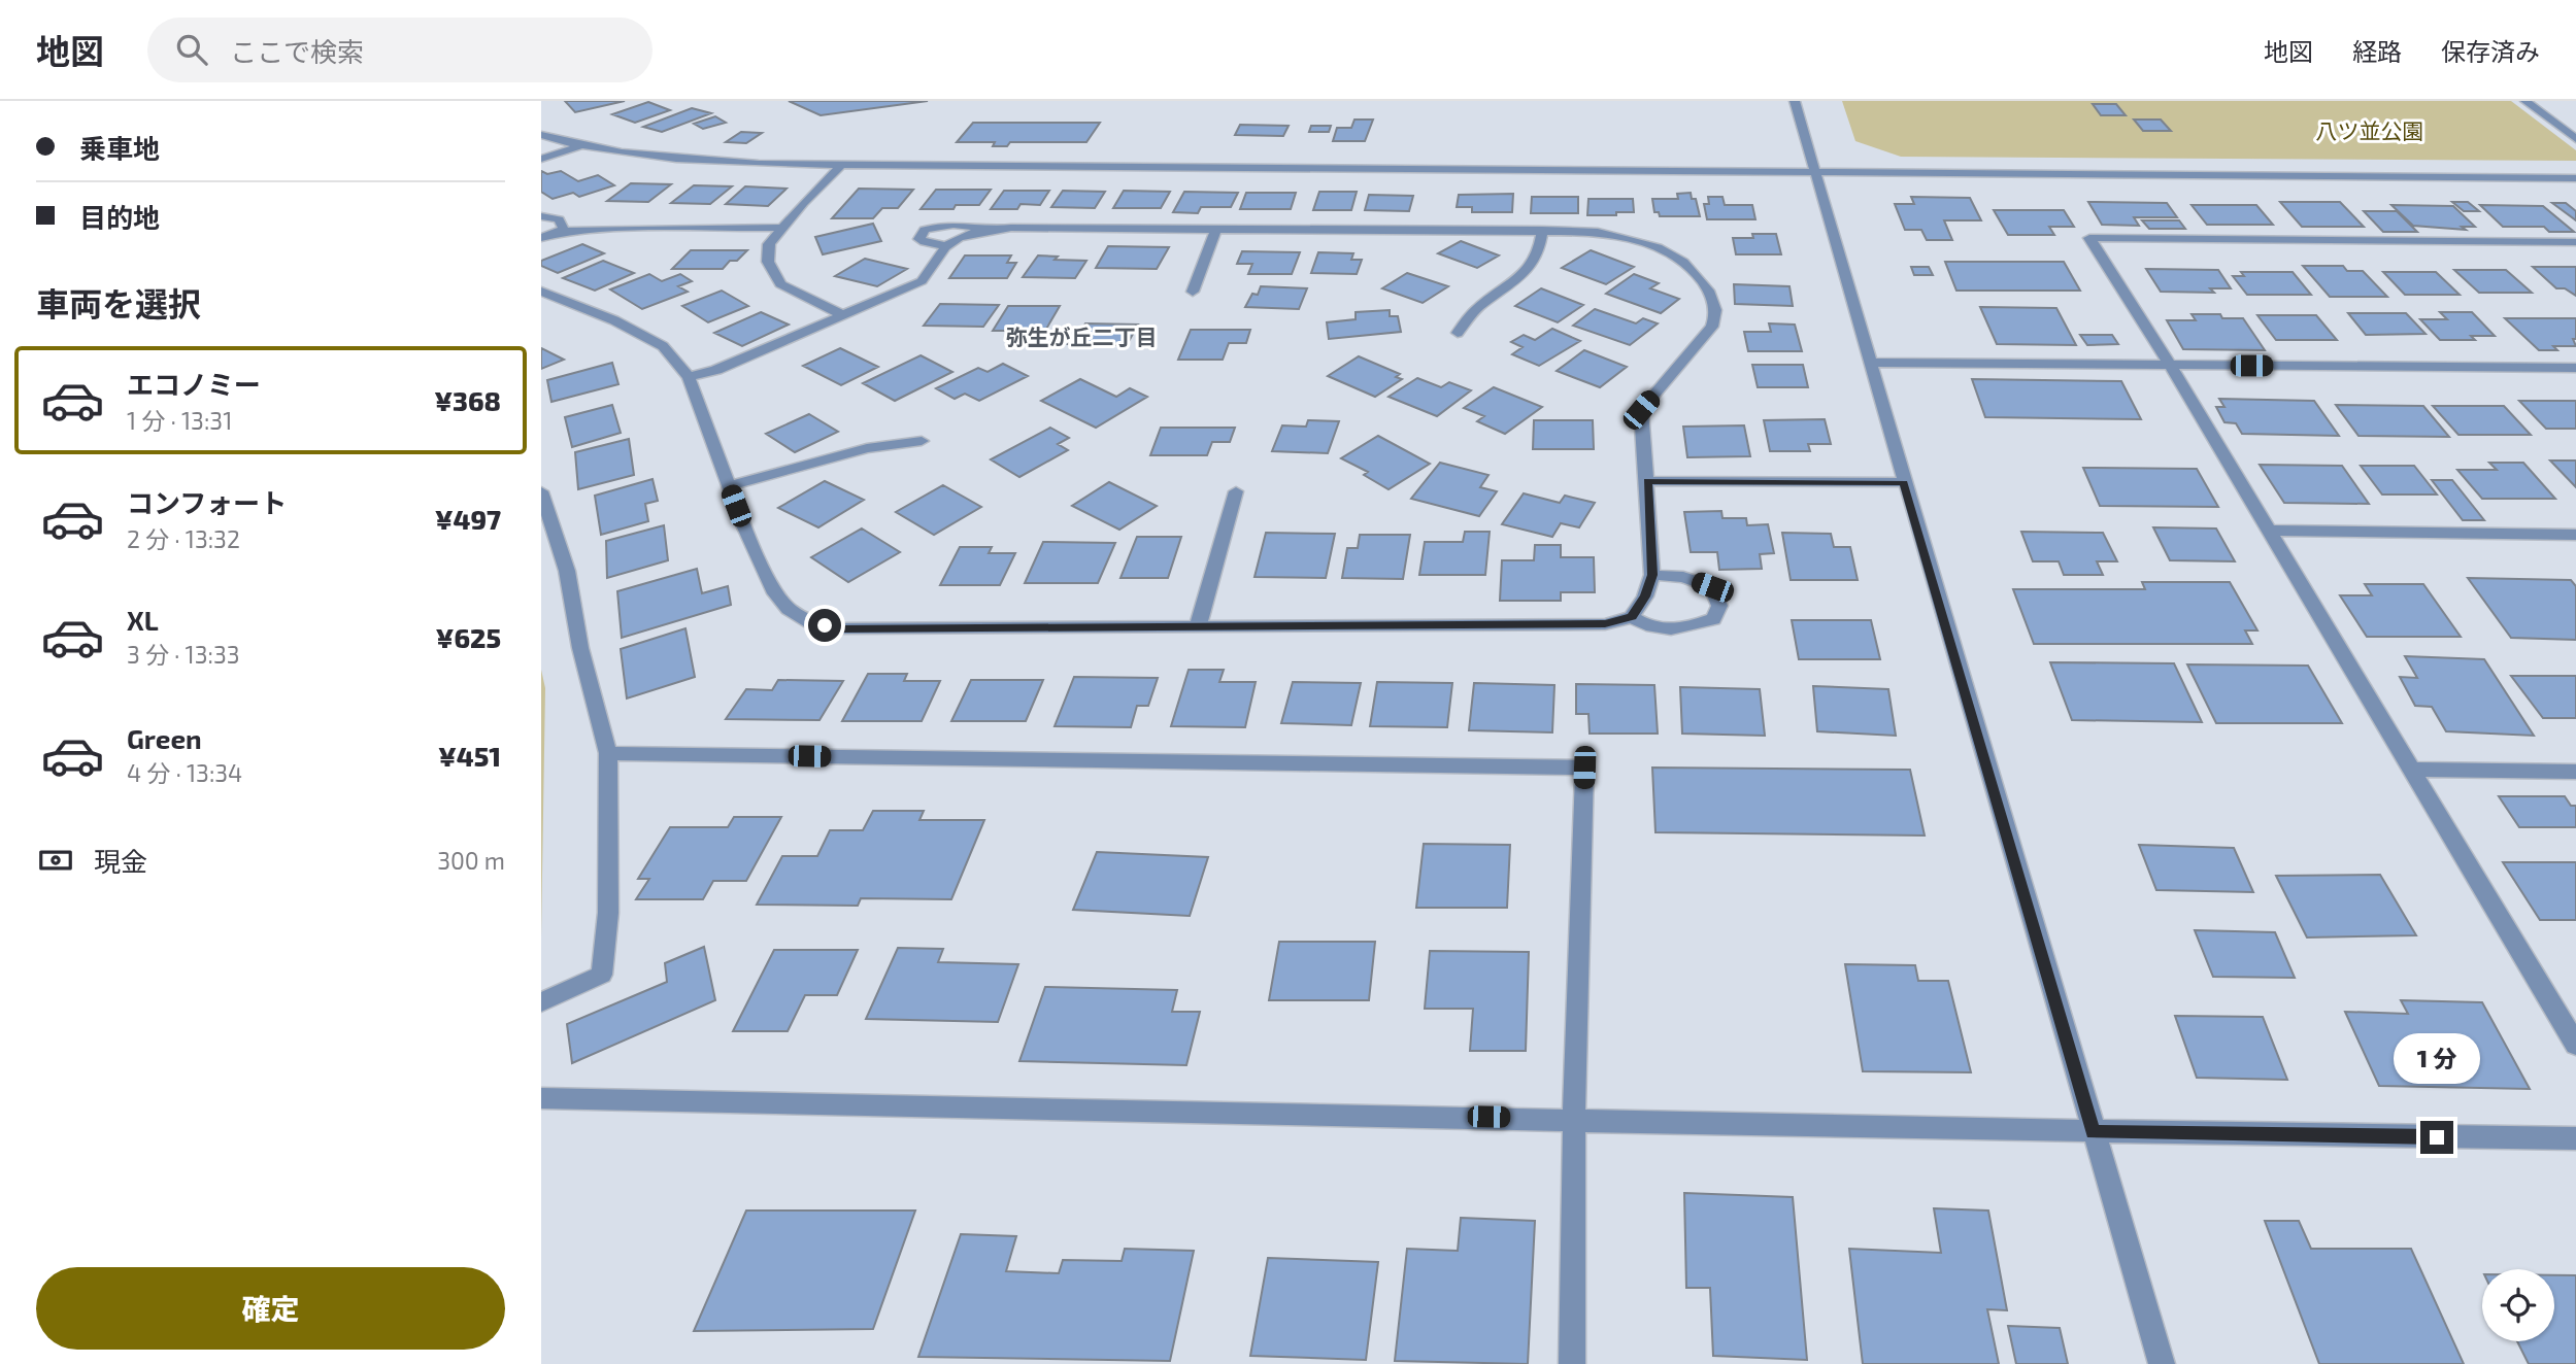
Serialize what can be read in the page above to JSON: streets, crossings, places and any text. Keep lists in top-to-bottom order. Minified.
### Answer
{"districts":["弥生が丘二丁目"],"parks":["八ツ並公園"],"page":{"header":"地図","search":"ここで検索","nav":["地図","経路","保存済み"],"banner":["乗車地","目的地"],"heading":"車両を選択","list":[{"name":"エコノミー","note":"1 分 · 13:31","value":"¥368"},{"name":"コンフォート","note":"2 分 · 13:32","value":"¥497"},{"name":"XL","note":"3 分 · 13:33","value":"¥625"},{"name":"Green","note":"4 分 · 13:34","value":"¥451"}],"pay":["現金","300 m"],"bubble":"1 分","buttons":"確定"}}
